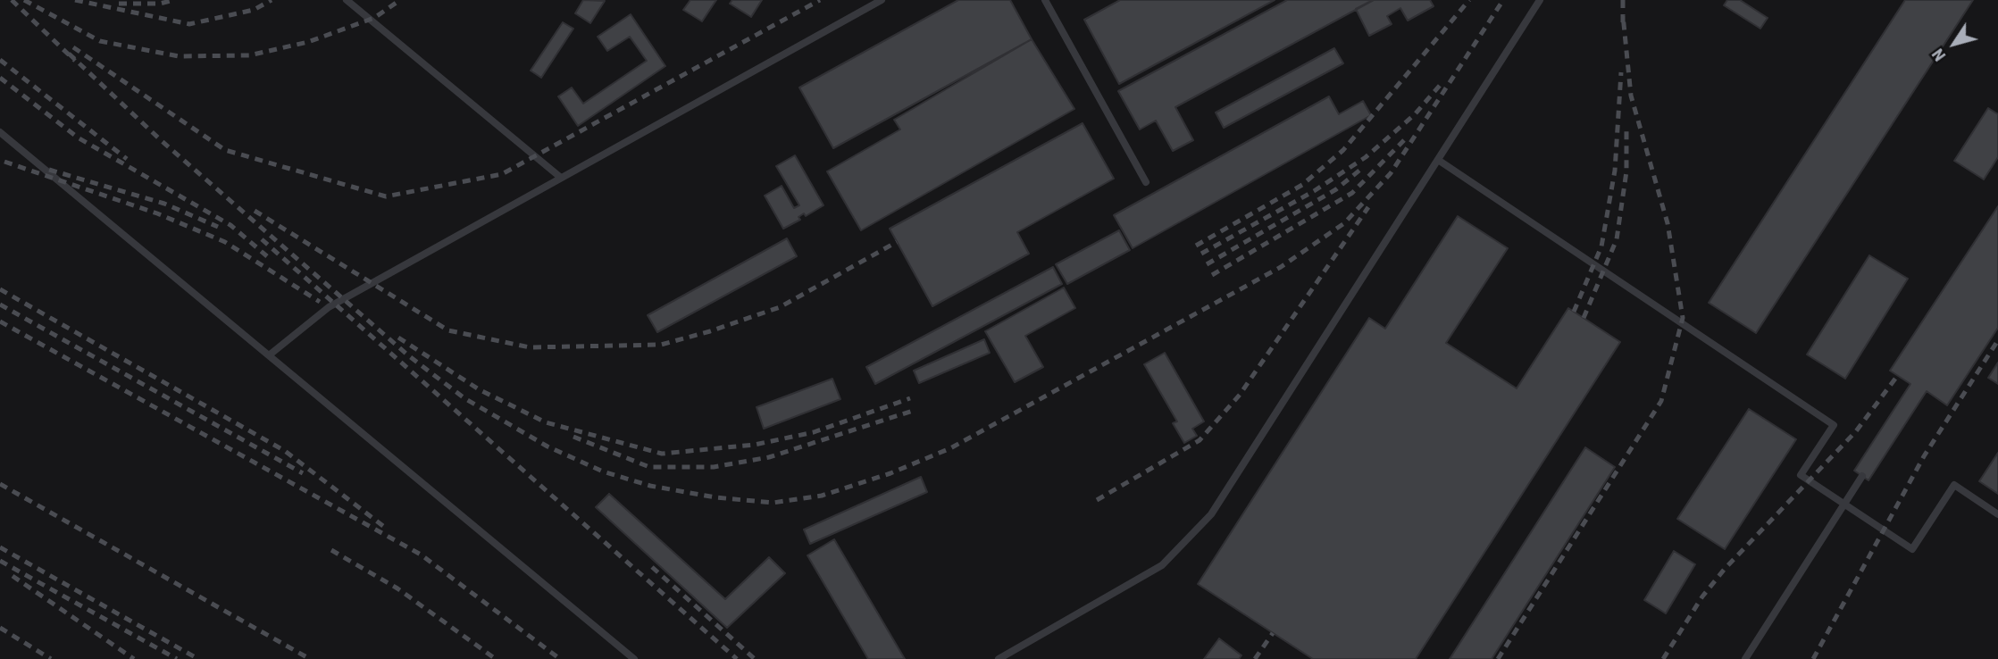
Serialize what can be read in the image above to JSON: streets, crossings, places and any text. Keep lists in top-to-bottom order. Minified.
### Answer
{"north":"bottom left"}
